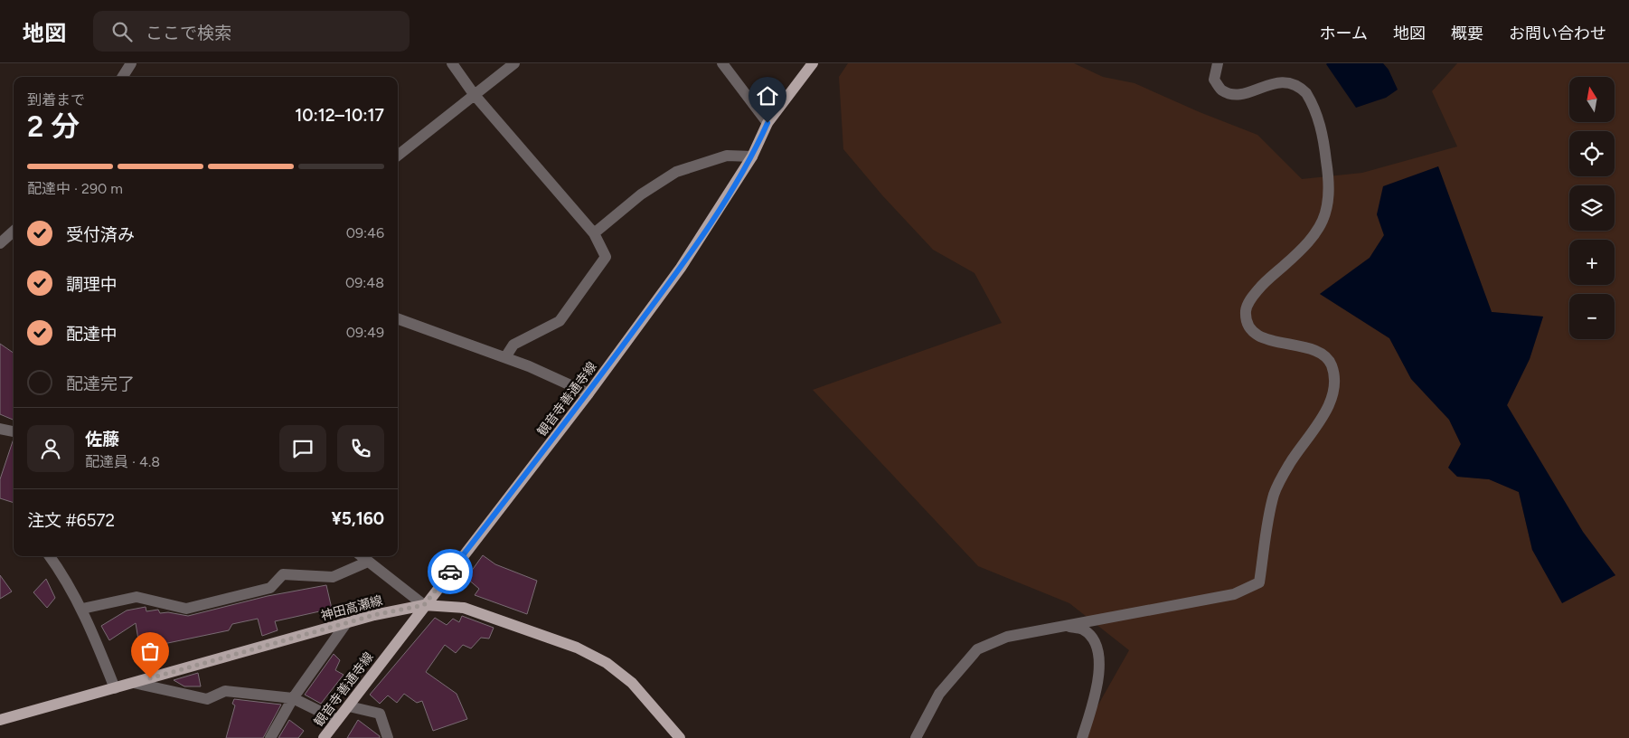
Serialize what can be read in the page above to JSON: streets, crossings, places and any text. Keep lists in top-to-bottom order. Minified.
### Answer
{"streets":{"main road":["観音寺善通寺線","神田高瀬線"]},"crossings":[["観音寺善通寺線","神田高瀬線"]],"north":"top","page":{"header":"地図","search":"ここで検索","nav":["ホーム","地図","概要","お問い合わせ"],"map_buttons":["+","−"],"heading":["2 分","到着まで","10:12–10:17"],"panel":["佐藤","配達員 · 4.8","注文 #6572","¥5,160"],"bar":"配達中 · 290 m","list":[["受付済み","09:46"],["調理中","09:48"],["配達中","09:49"],"配達完了"]}}
